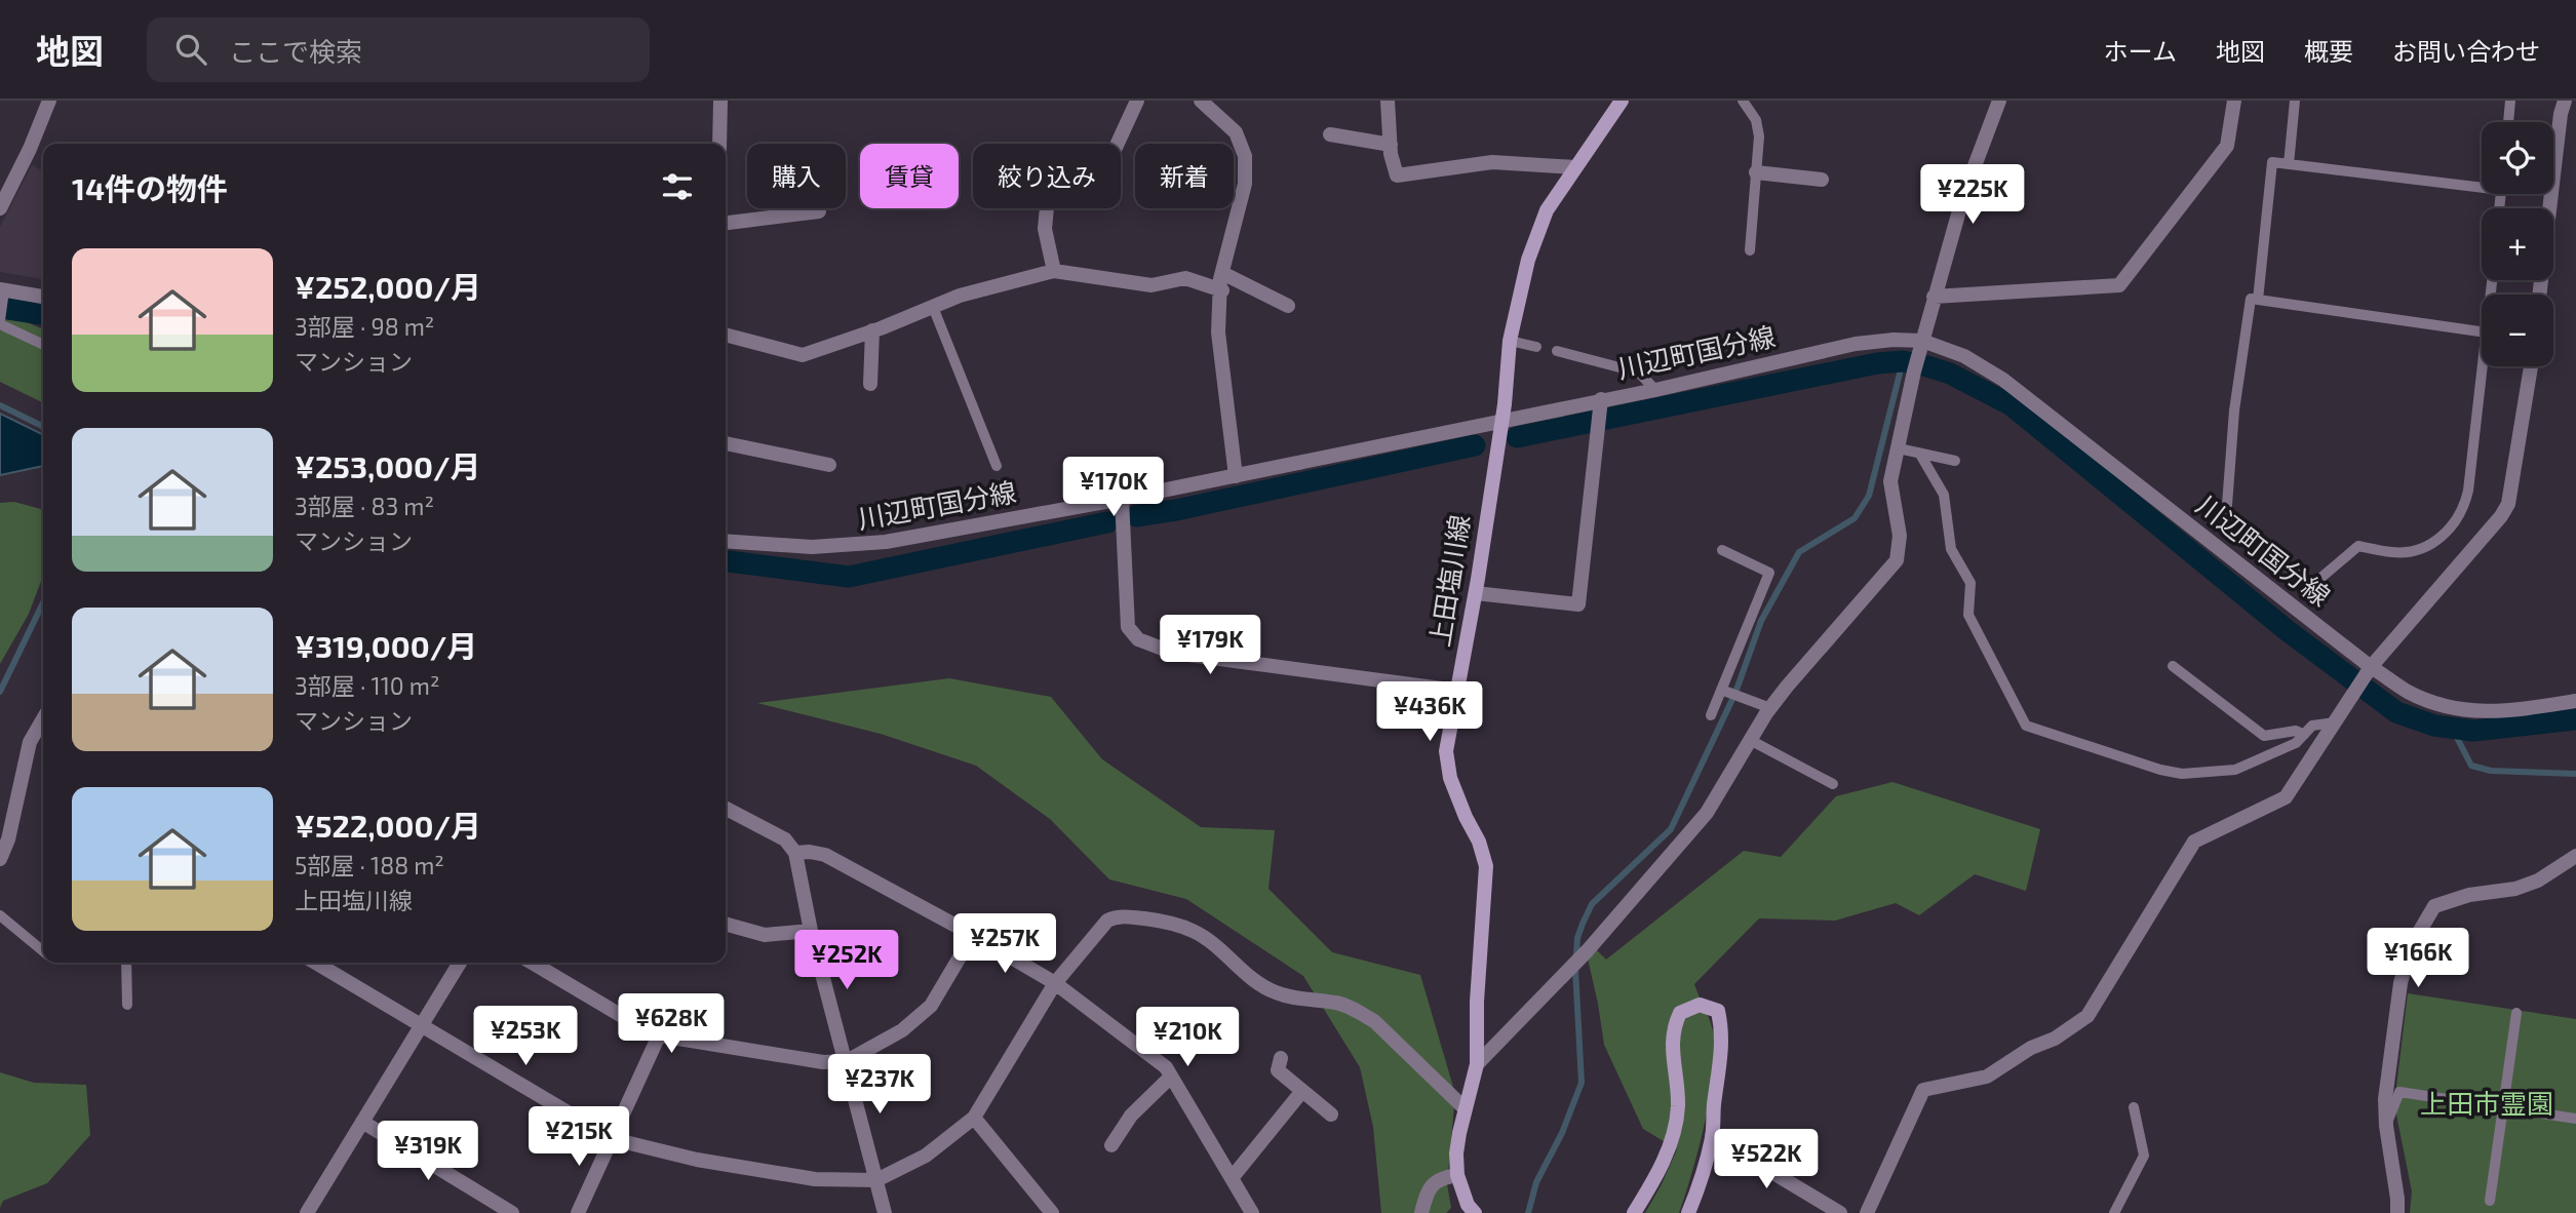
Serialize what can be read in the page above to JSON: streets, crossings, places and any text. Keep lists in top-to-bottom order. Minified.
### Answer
{"streets":{"main road":["上田塩川線"],"street":["川辺町国分線"]},"crossings":[["川辺町国分線","上田塩川線"]],"parks":["上田市霊園"],"page":{"header":"地図","search":"ここで検索","nav":["ホーム","地図","概要","お問い合わせ"],"map_buttons":["+","−"],"chip":["購入","賃貸","絞り込み","新着"],"heading":"14件の物件","price":["¥225K","¥170K","¥179K","¥436K","¥257K","¥166K","¥252K","¥628K","¥253K","¥210K","¥237K","¥215K","¥319K","¥522K"],"list":[{"name":"¥252,000/月","note":"3部屋 · 98 m² · マンション"},{"name":"¥253,000/月","note":"3部屋 · 83 m² · マンション"},{"name":"¥319,000/月","note":"3部屋 · 110 m² · マンション"},{"name":"¥522,000/月","note":"5部屋 · 188 m² · 上田塩川線"}]}}
